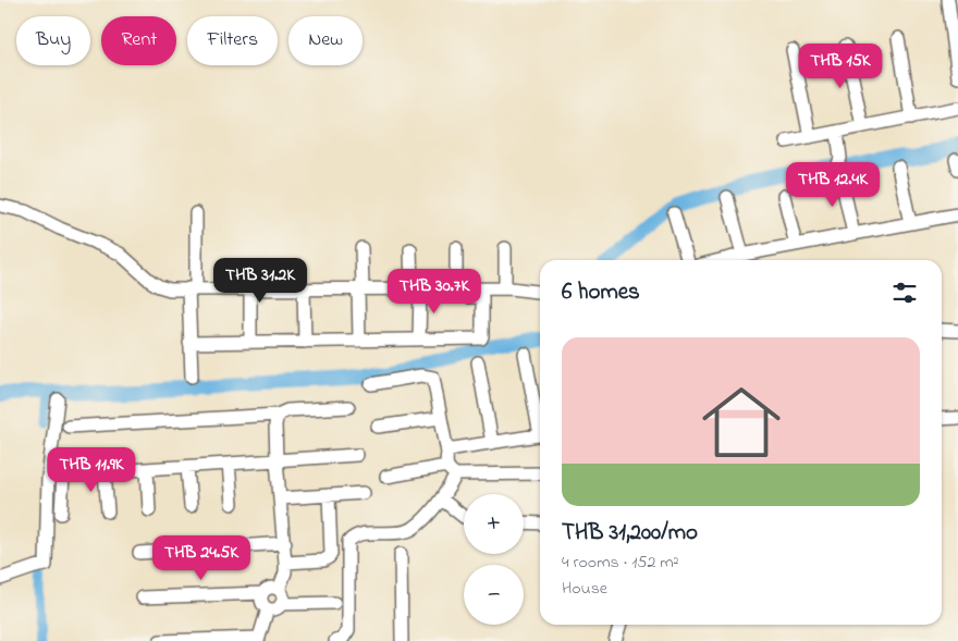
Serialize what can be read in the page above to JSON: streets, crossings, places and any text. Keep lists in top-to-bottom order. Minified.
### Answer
{"page":{"chip":["Buy","Rent","Filters","New"],"price":["THB 15K","THB 12.4K","THB 31.2K","THB 30.7K","THB 11.9K","THB 24.5K"],"heading":"6 homes","list":[{"name":"THB 31,200/mo","note":"4 rooms · 152 m² · House"}],"map_buttons":["+","−"]}}
